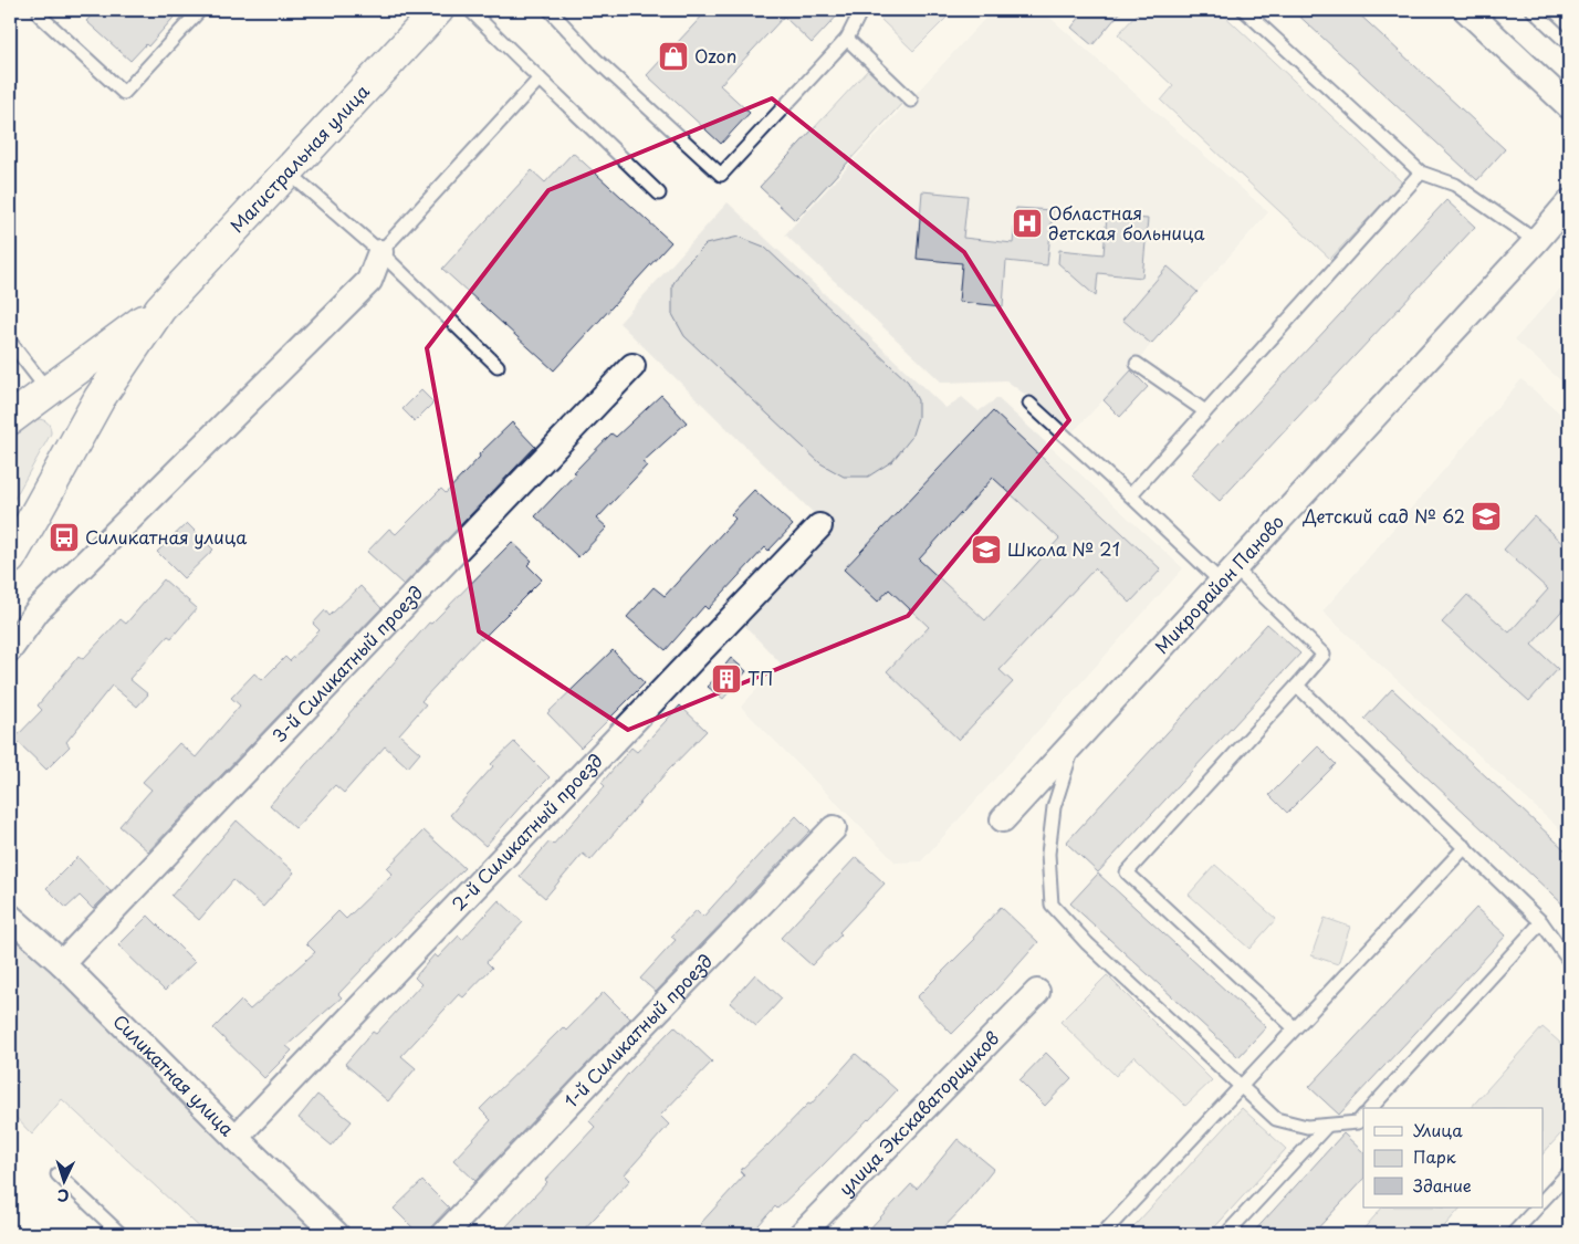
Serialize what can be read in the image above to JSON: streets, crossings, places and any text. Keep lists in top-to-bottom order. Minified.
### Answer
{"streets":{"highway":["Магистральная улица"],"street":["Микрорайон Паново","3-й Силикатный проезд","2-й Силикатный проезд","1-й Силикатный проезд","Силикатная улица","улица Экскаваторщиков"]},"crossings":[["3-й Силикатный проезд","Силикатная улица"],["2-й Силикатный проезд","Силикатная улица"]],"places":{"shop":["Ozon"],"hospital":["Областная детская больница"],"school or university":["Детский сад № 62","Школа № 21"],"bus stop":["Силикатная улица"],"building":["ТП"]},"legend":["Улица","Парк","Здание"],"north":"bottom"}
